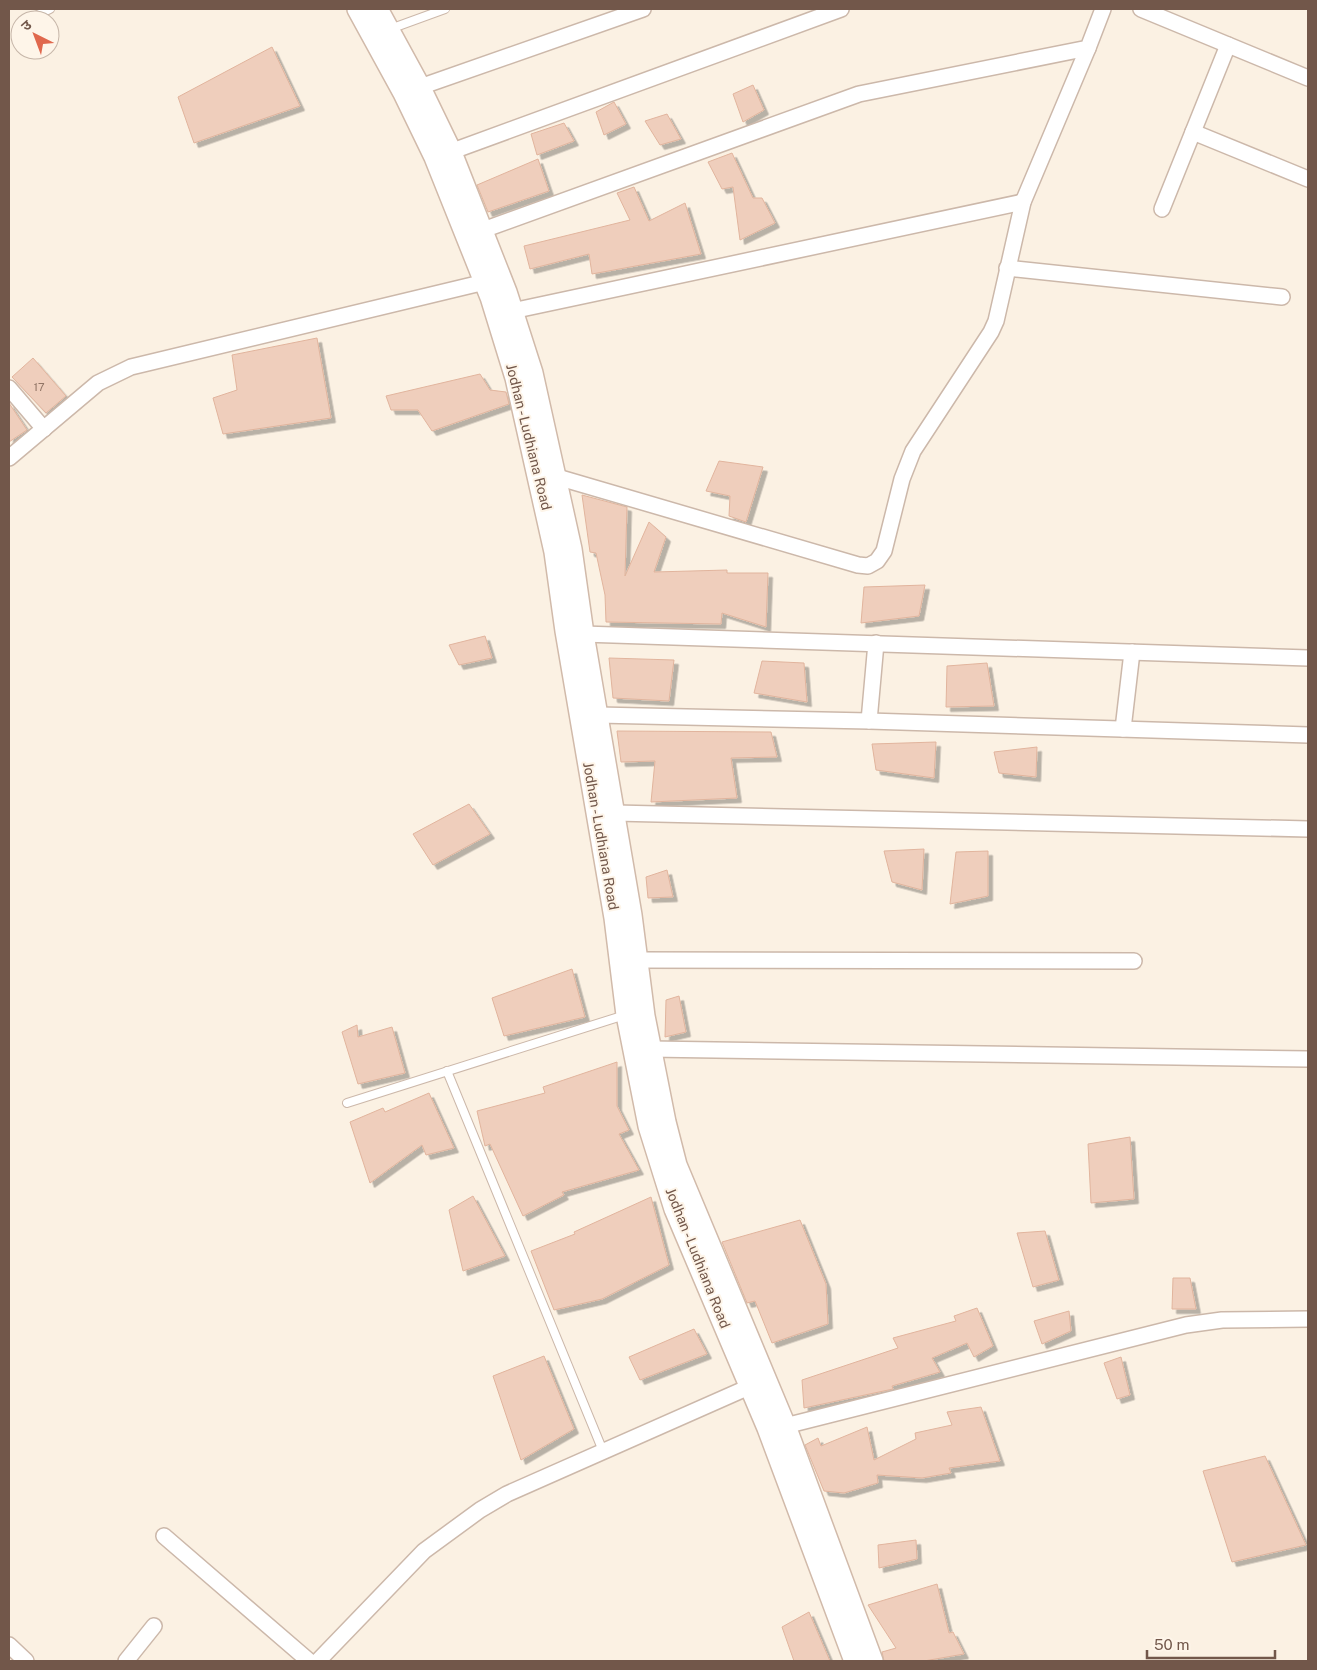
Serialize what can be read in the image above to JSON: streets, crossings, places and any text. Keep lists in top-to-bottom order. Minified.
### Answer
{"streets":{"street":["Jodhan - Ludhiana Road"]},"house_numbers":["17"],"scale_bar":"50 m","north":"top left"}
